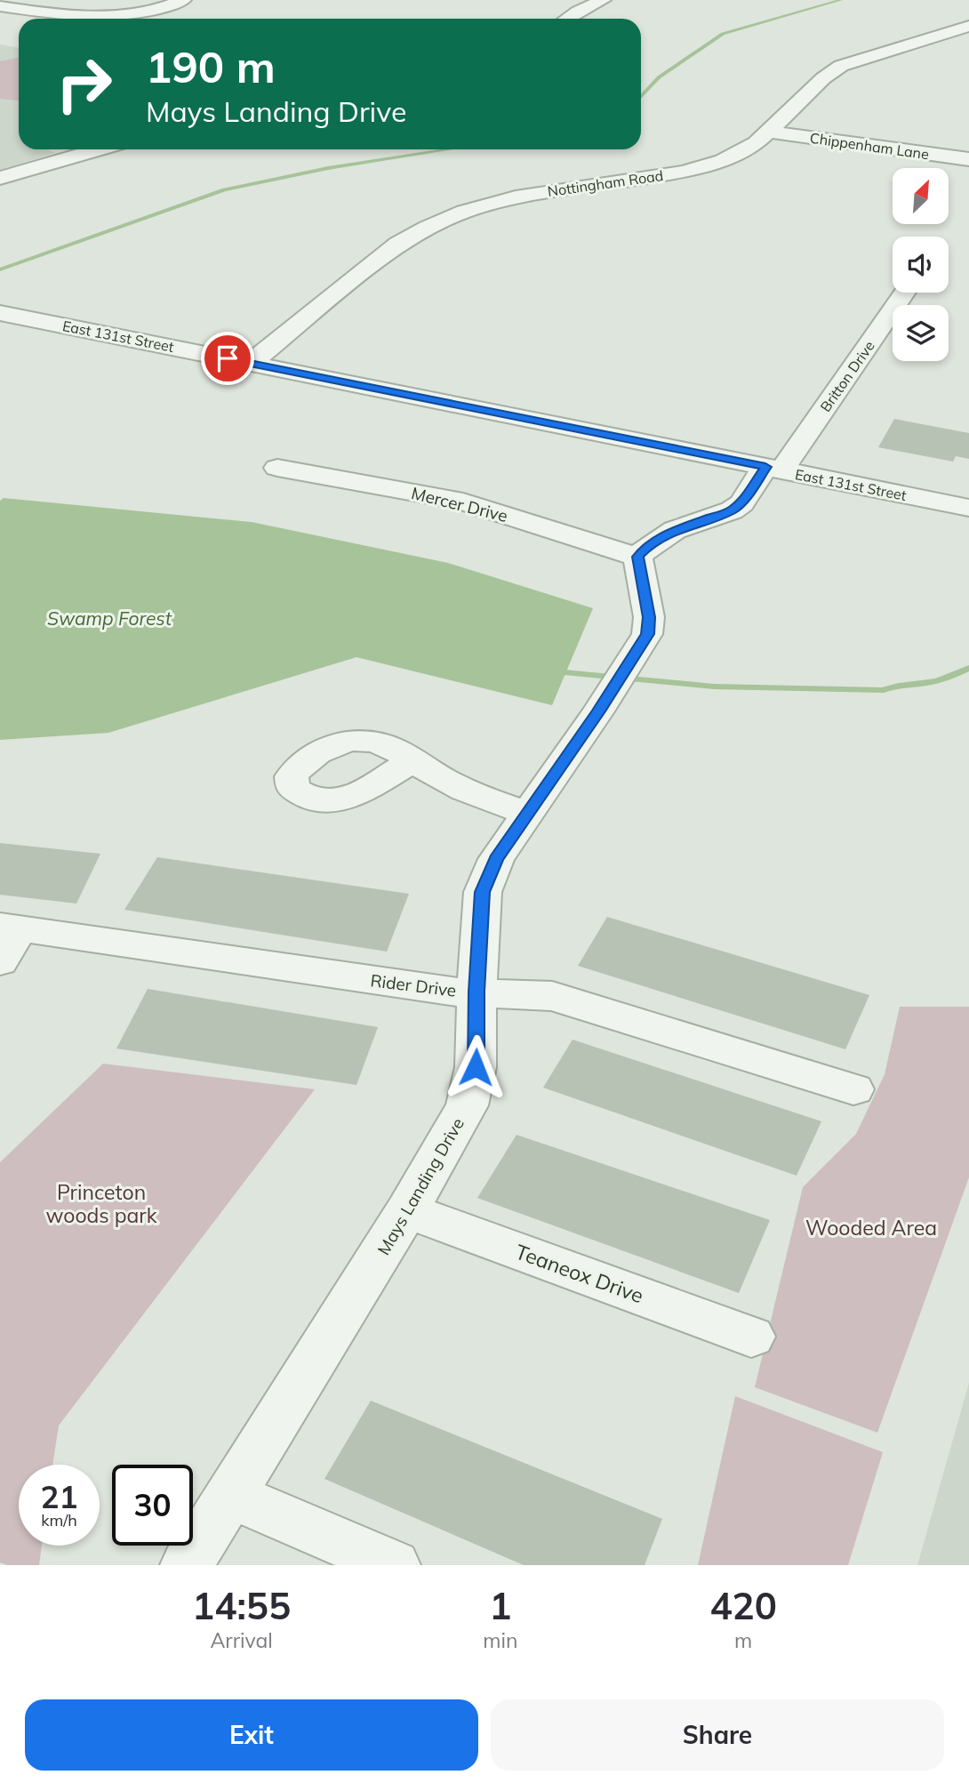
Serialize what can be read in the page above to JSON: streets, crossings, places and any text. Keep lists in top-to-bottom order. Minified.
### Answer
{"streets":{"street":["Chippenham Lane","Nottingham Road","East 131st Street","Britton Drive","Mercer Drive","Rider Drive","Mays Landing Drive","Teaneox Drive"]},"crossings":[["Chippenham Lane","Nottingham Road"],["Nottingham Road","East 131st Street"],["East 131st Street","Britton Drive"],["Mercer Drive","Mays Landing Drive"],["Rider Drive","Mays Landing Drive"],["Mays Landing Drive","Teaneox Drive"]],"water":["Swamp Forest"],"parks":["Princeton woods park","Wooded Area"],"north":"top right","page":{"turn":["190 m","Mays Landing Drive"],"speed":"21 km/h","limit":"30","eta":["14:55","Arrival","1","min","420","m"],"buttons":["Exit","Share"]}}
